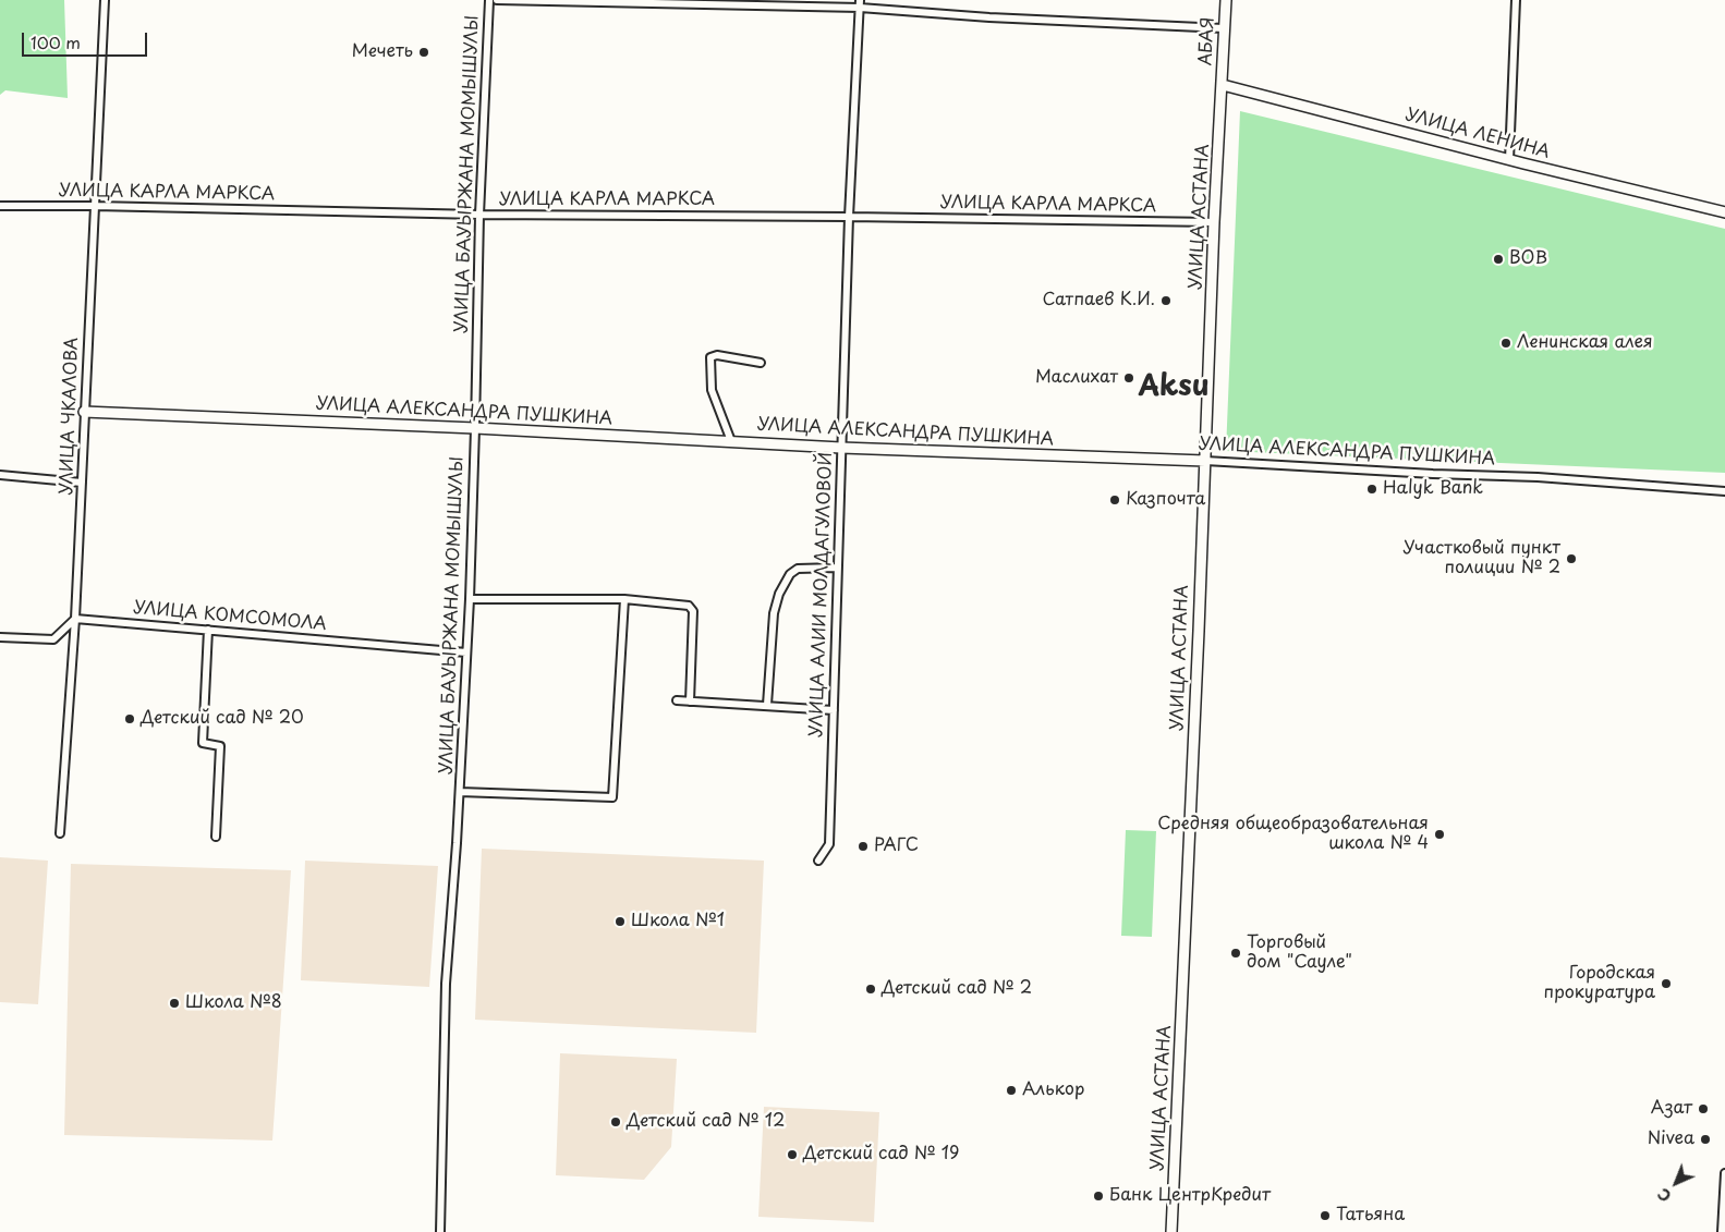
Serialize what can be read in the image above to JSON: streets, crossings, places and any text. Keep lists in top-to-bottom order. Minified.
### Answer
{"streets":{"street":["АБАЯ","УЛИЦА ЛЕНИНА","УЛИЦА БАУЫРЖАНА МОМЫШУЛЫ","УЛИЦА КАРЛА МАРКСА","УЛИЦА АСТАНА","УЛИЦА АЛЕКСАНДРА ПУШКИНА","УЛИЦА ЧКАЛОВА","УЛИЦА АЛИИ МОЛДАГУЛОВОЙ","УЛИЦА КОМСОМОЛА"]},"crossings":[["АБАЯ","УЛИЦА ЛЕНИНА"],["АБАЯ","УЛИЦА АСТАНА"],["УЛИЦА ЛЕНИНА","УЛИЦА АСТАНА"],["УЛИЦА БАУЫРЖАНА МОМЫШУЛЫ","УЛИЦА КАРЛА МАРКСА"],["УЛИЦА БАУЫРЖАНА МОМЫШУЛЫ","УЛИЦА АЛЕКСАНДРА ПУШКИНА"],["УЛИЦА БАУЫРЖАНА МОМЫШУЛЫ","УЛИЦА КОМСОМОЛА"],["УЛИЦА КАРЛА МАРКСА","УЛИЦА АСТАНА"],["УЛИЦА КАРЛА МАРКСА","УЛИЦА ЧКАЛОВА"],["УЛИЦА КАРЛА МАРКСА","УЛИЦА АЛИИ МОЛДАГУЛОВОЙ"],["УЛИЦА АСТАНА","УЛИЦА АЛЕКСАНДРА ПУШКИНА"],["УЛИЦА АЛЕКСАНДРА ПУШКИНА","УЛИЦА ЧКАЛОВА"],["УЛИЦА АЛЕКСАНДРА ПУШКИНА","УЛИЦА АЛИИ МОЛДАГУЛОВОЙ"],["УЛИЦА ЧКАЛОВА","УЛИЦА КОМСОМОЛА"]],"districts":["Aksu"],"places":["Мечеть","ВОВ","Сатпаев К.И.","Ленинская алея","Маслихат","Halyk Bank","Казпочта","Участковый пункт полиции № 2","Детский сад № 20","Средняя общеобразовательная школа № 4","РАГС","Школа №1","Торговый дом \"Сауле\"","Городская прокуратура","Детский сад № 2","Школа №8","Алькор","Азат","Детский сад № 12","Nivea","Детский сад № 19","Банк ЦентрКредит","Татьяна"],"scale_bar":"100 m","north":"bottom left"}
